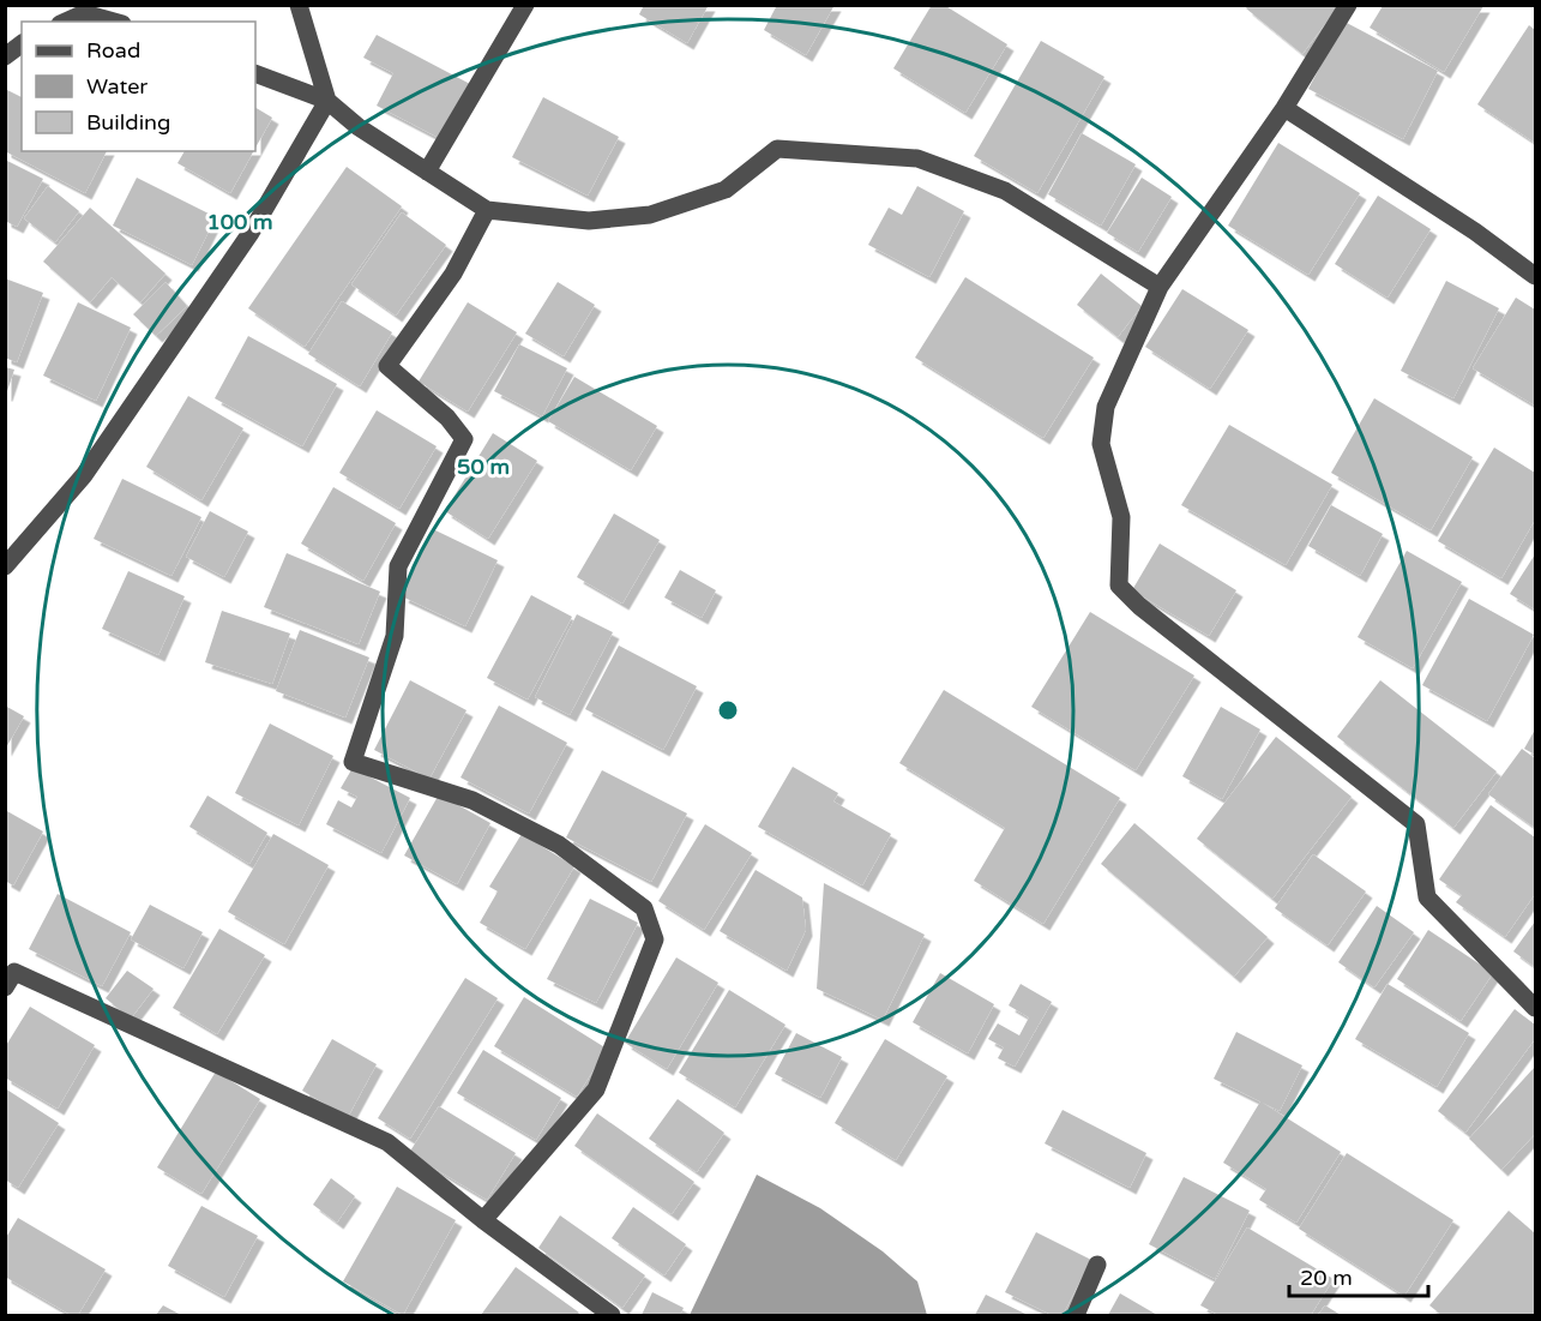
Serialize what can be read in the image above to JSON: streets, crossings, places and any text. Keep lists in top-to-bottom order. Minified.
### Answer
{"legend":["Road","Water","Building"],"scale_bar":"20 m","rings":["100 m","50 m"]}
